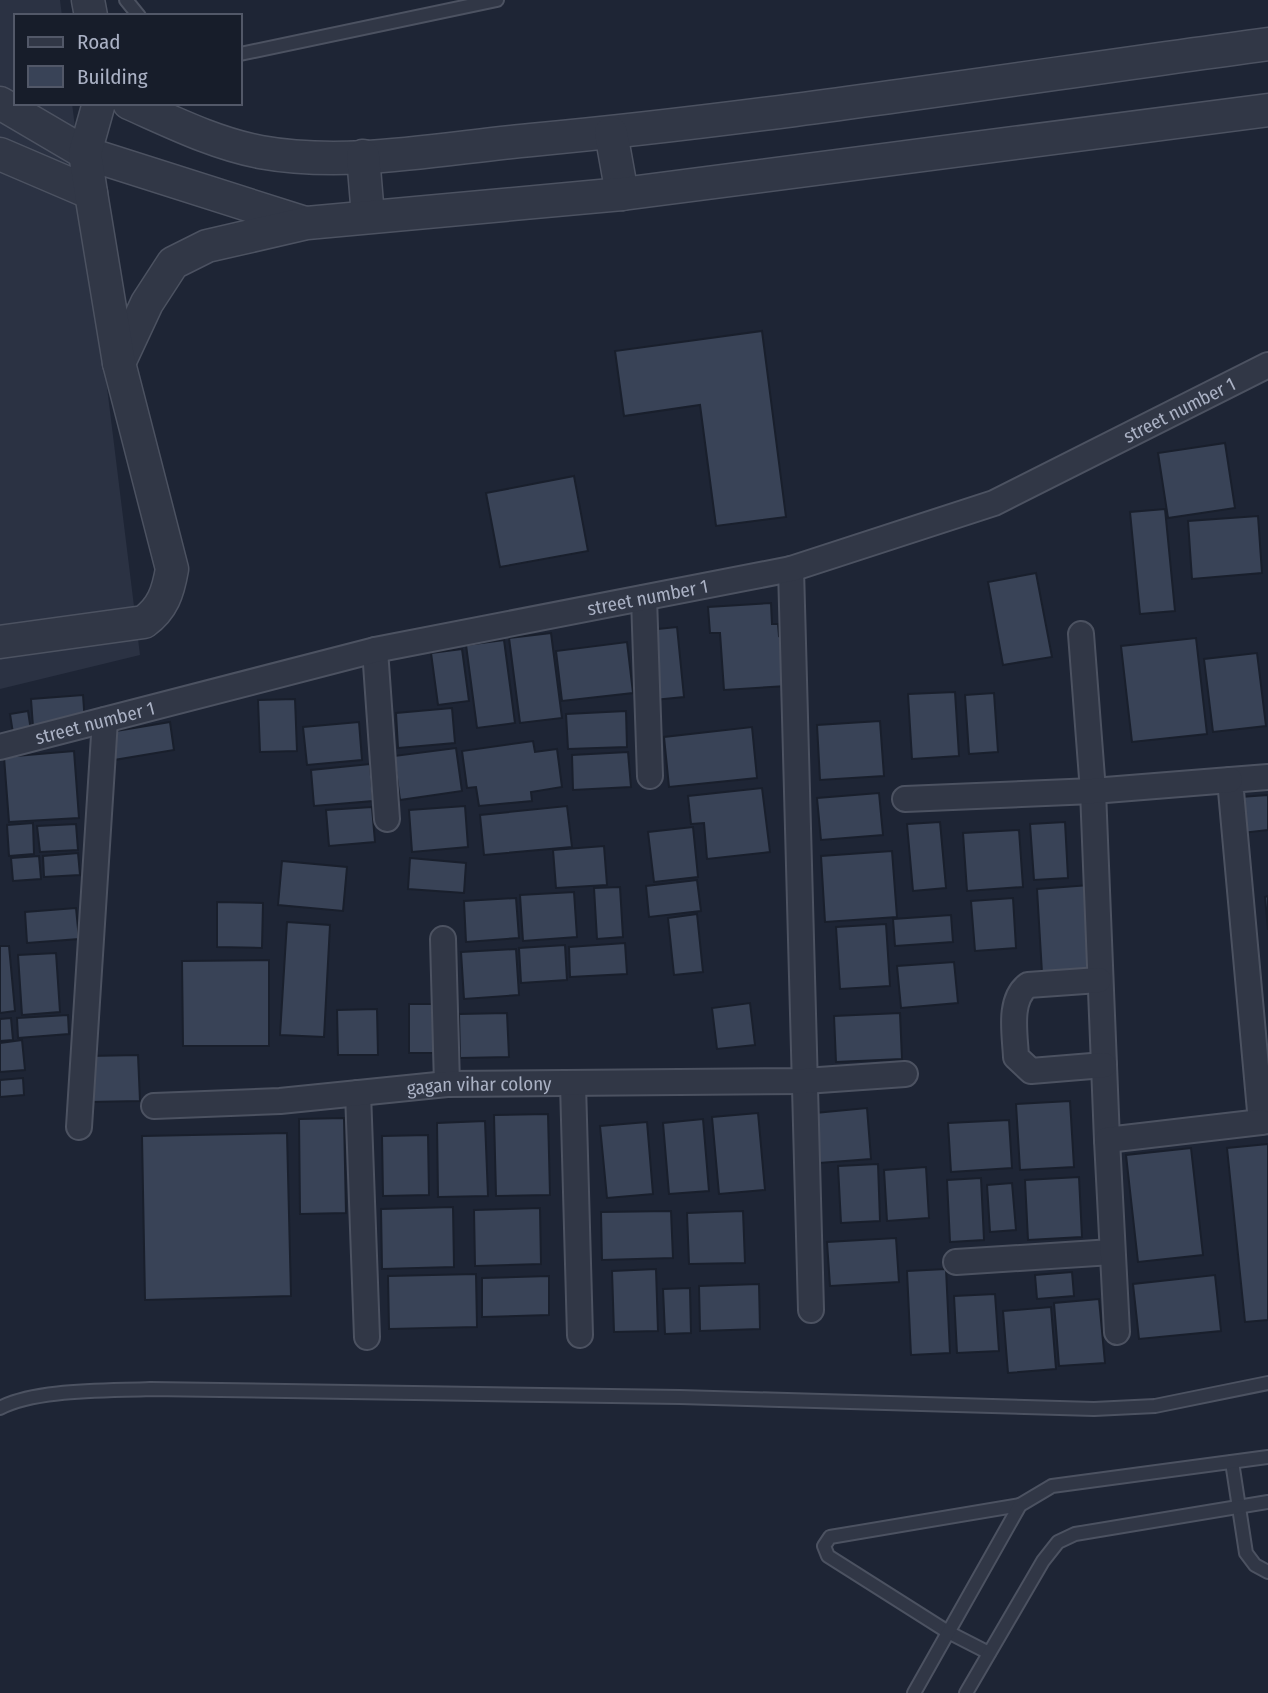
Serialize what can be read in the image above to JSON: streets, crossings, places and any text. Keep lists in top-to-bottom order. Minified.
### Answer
{"streets":{"street":["street number 1","gagan vihar colony"]},"legend":["Road","Building"]}
